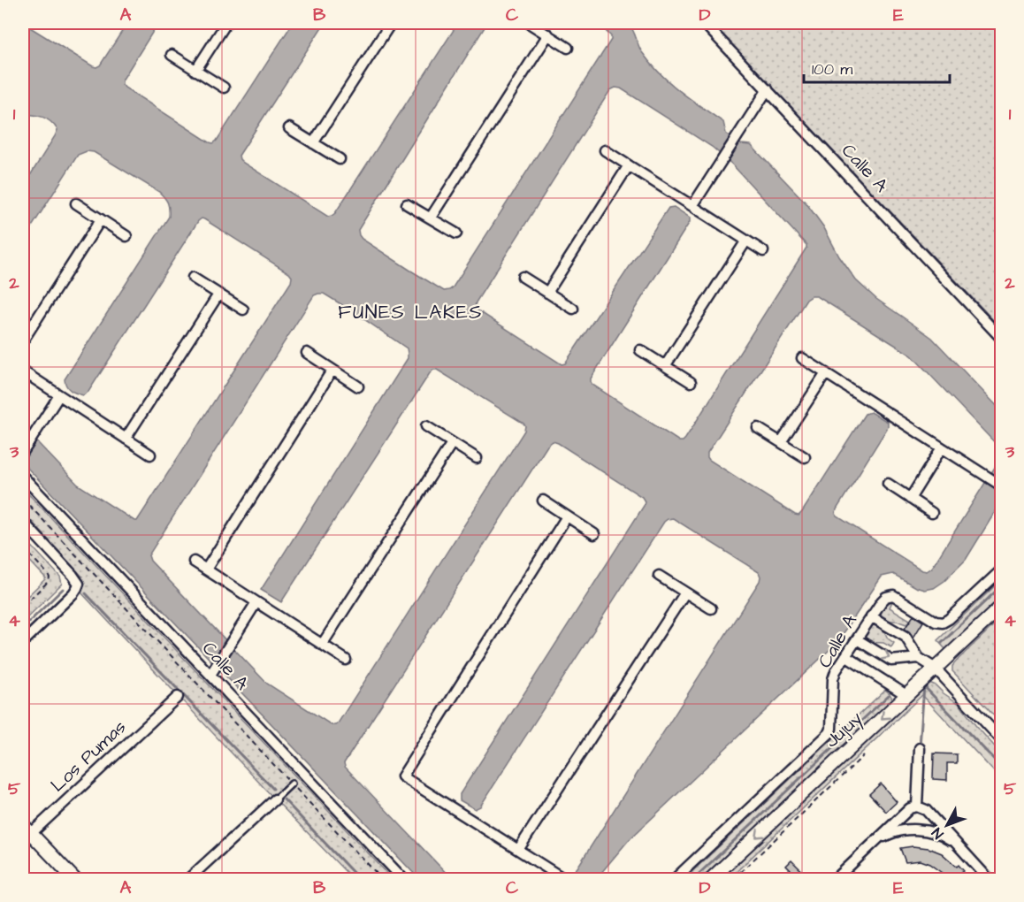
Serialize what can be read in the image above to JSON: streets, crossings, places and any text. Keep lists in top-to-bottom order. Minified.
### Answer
{"streets":{"street":["Calle A","Jujuy","Los Pumas"]},"districts":["FUNES LAKES"],"scale_bar":"100 m","north":"bottom left","grid":{"columns":["A","B","C","D","E"],"rows":["1","2","3","4","5"]}}
